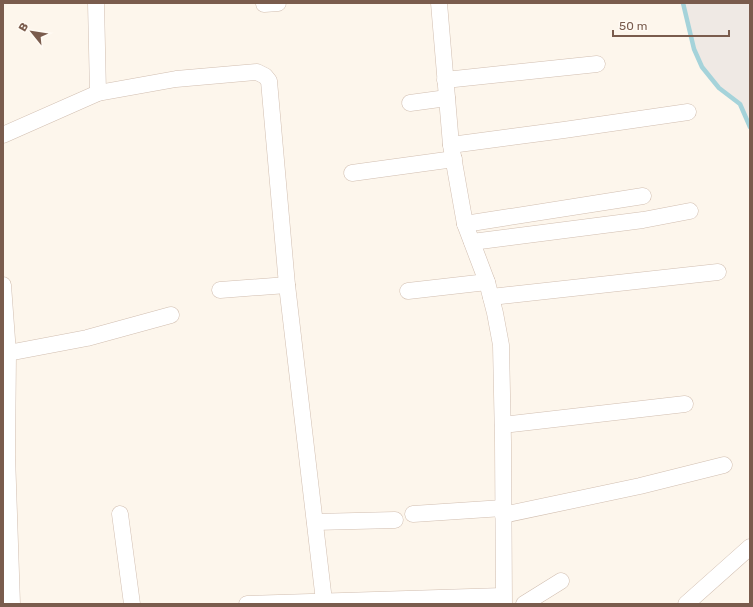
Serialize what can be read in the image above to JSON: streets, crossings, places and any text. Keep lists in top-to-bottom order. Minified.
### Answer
{"scale_bar":"50 m","north":"top left"}
